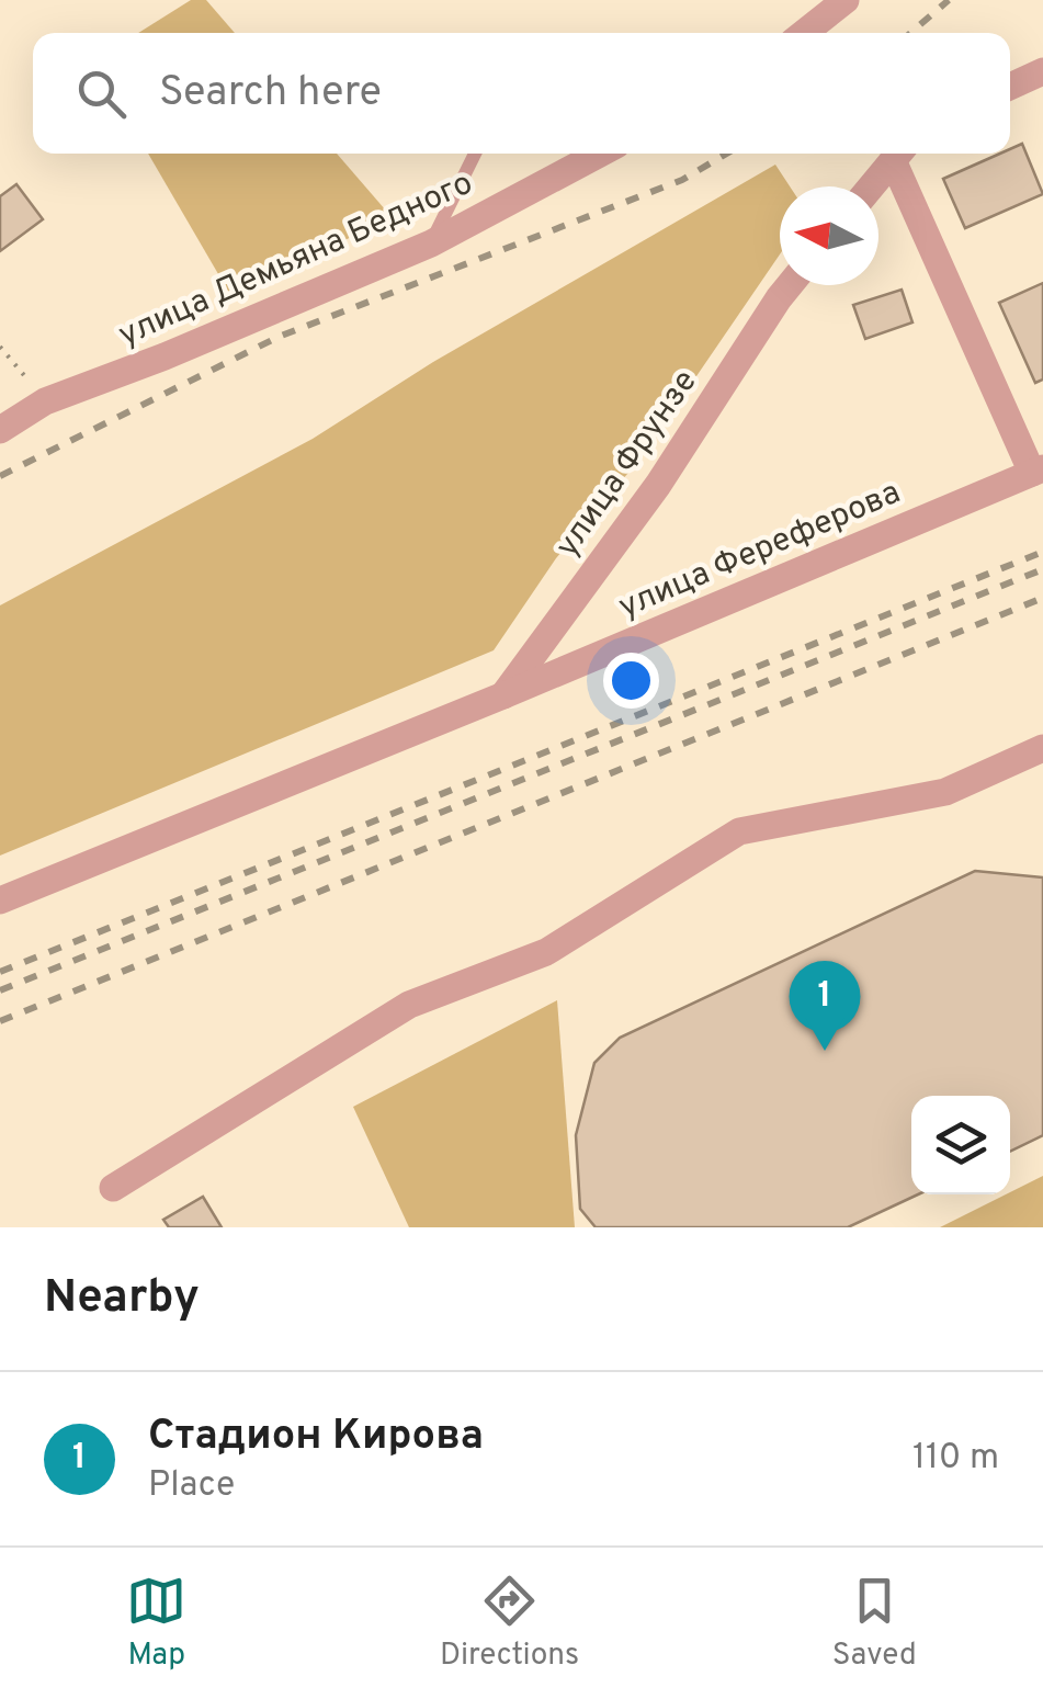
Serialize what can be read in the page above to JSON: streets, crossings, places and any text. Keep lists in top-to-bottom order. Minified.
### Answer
{"streets":{"street":["улица Демьяна Бедного","улица Фрунзе","улица Фереферова"]},"crossings":[["улица Фрунзе","улица Фереферова"]],"north":"left","page":{"search":"Search here","pins":"1","heading":"Nearby","list":[{"mark":"1","name":"Стадион Кирова","note":"Place","value":"110 m"}],"nav":["Map","Directions","Saved"]}}
